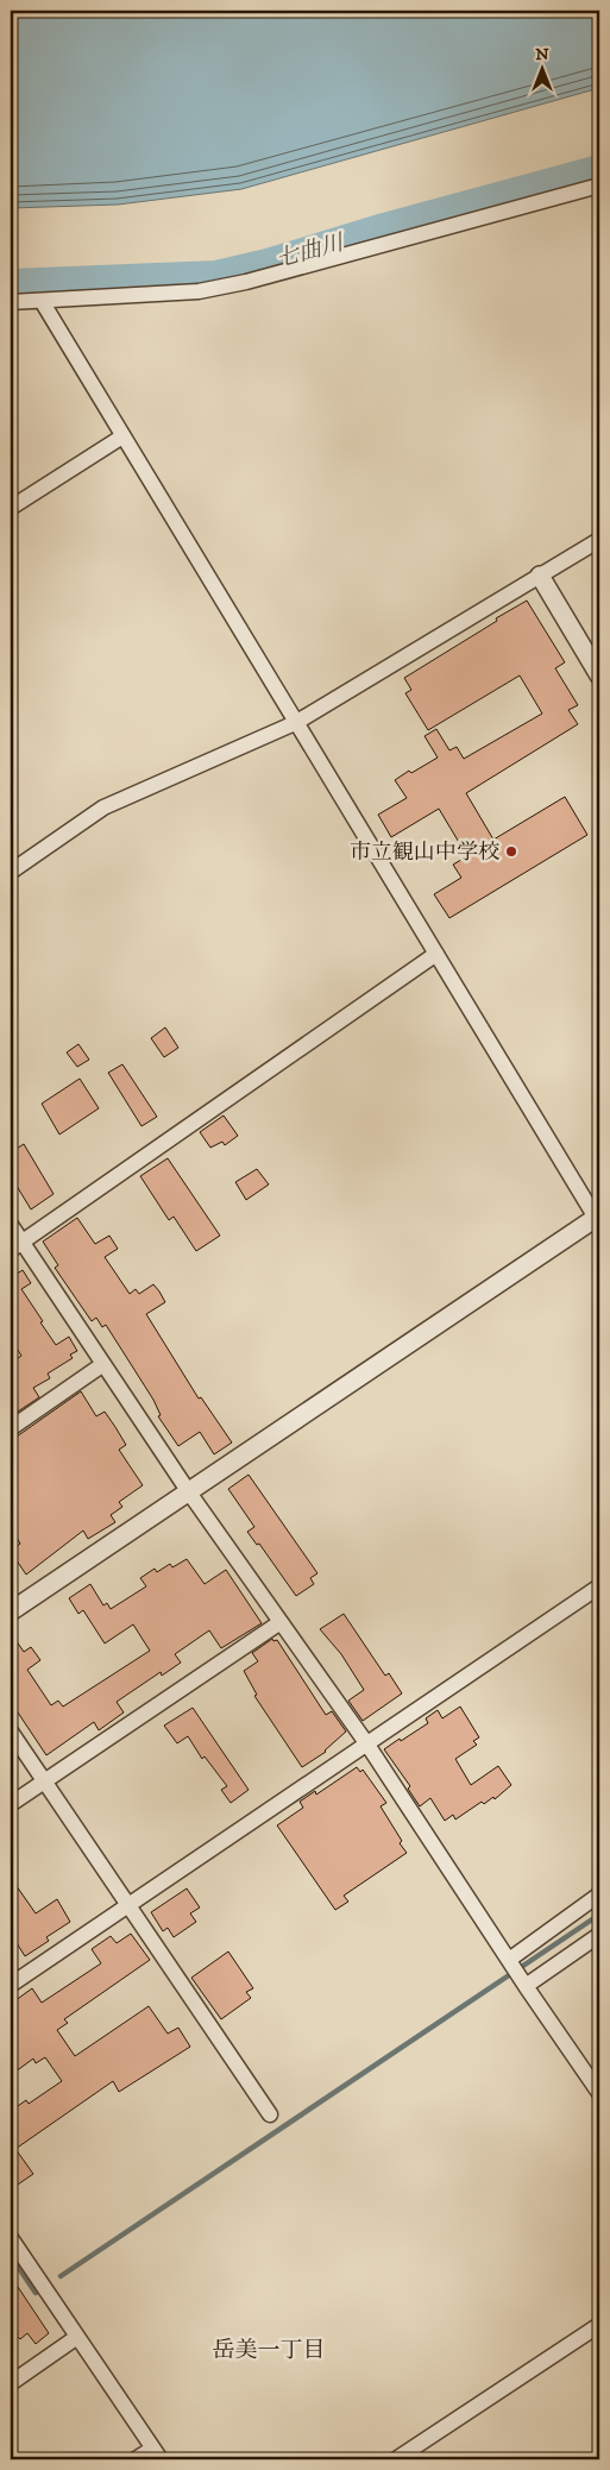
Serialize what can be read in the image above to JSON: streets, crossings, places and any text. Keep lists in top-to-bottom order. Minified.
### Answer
{"districts":["岳美一丁目"],"water":["七曲川"],"places":["市立観山中学校"],"north":"top"}
